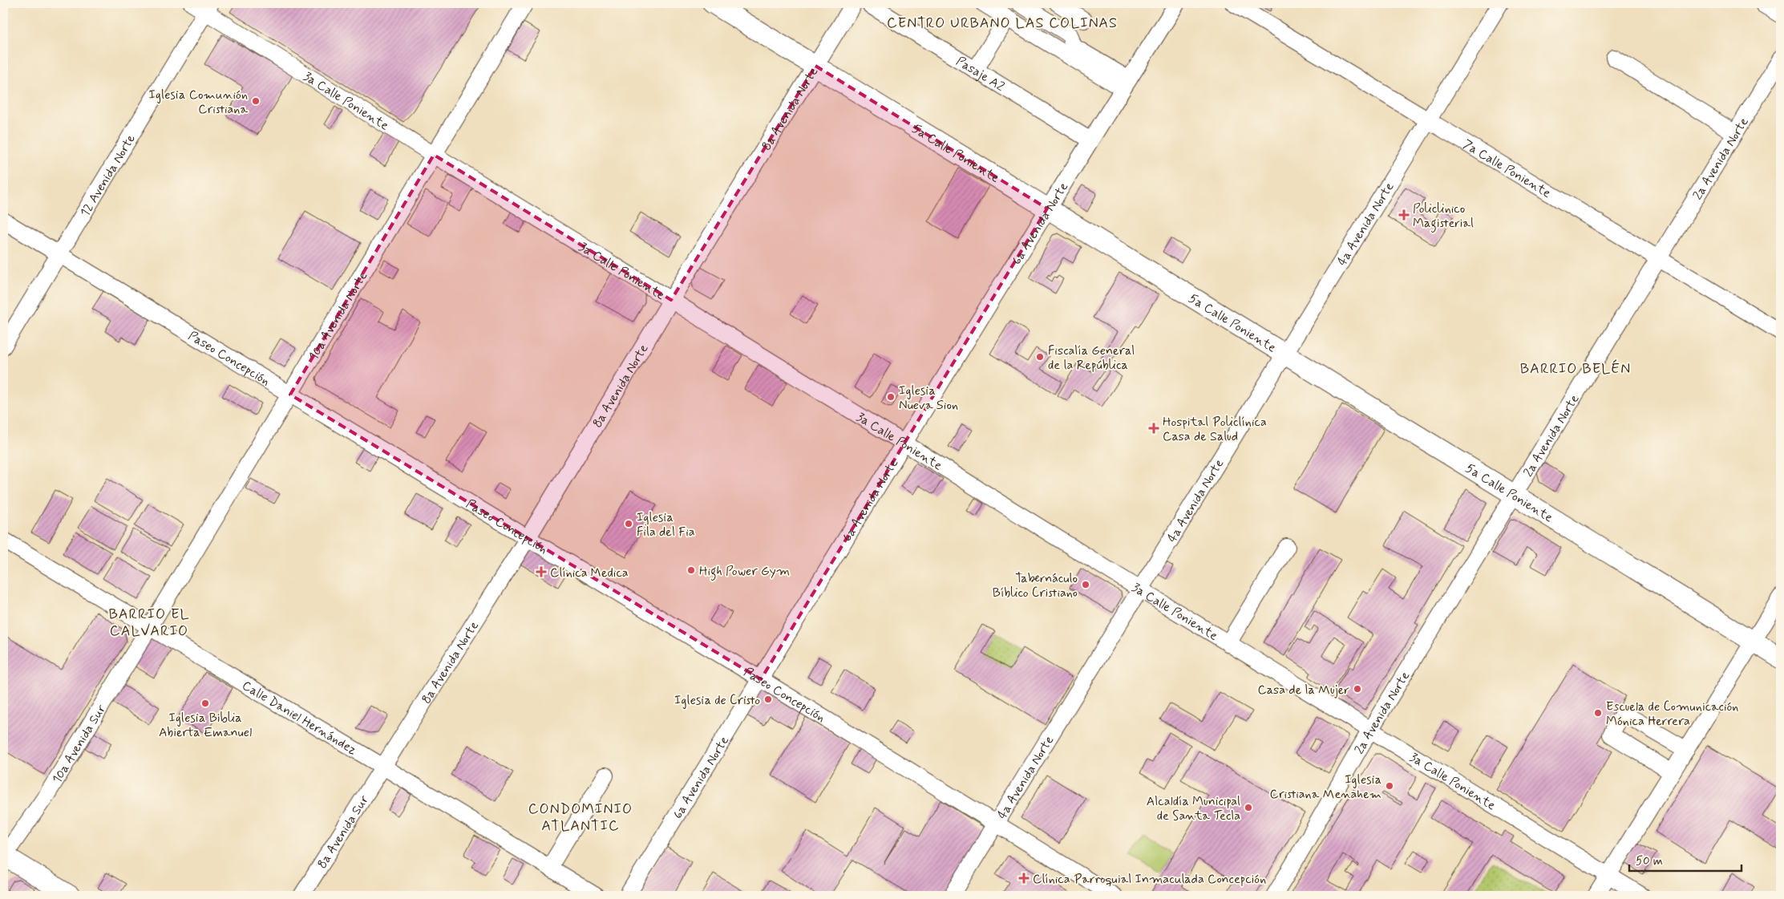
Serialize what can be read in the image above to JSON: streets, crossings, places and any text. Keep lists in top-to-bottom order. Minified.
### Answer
{"streets":{"main road":["5a Calle Poniente"],"street":["Pasaje A2","3a Calle Poniente","8a Avenida Norte","2a Avenida Norte","7a Calle Poniente","12 Avenida Norte","6a Avenida Norte","4a Avenida Norte","10a Avenida Norte","Paseo Concepción","Calle Daniel Hernández","10a Avenida Sur","8a Avenida Sur"]},"crossings":[["Pasaje A2","6a Avenida Norte"],["3a Calle Poniente","8a Avenida Norte"],["3a Calle Poniente","2a Avenida Norte"],["3a Calle Poniente","12 Avenida Norte"],["3a Calle Poniente","6a Avenida Norte"],["3a Calle Poniente","4a Avenida Norte"],["3a Calle Poniente","10a Avenida Norte"],["8a Avenida Norte","5a Calle Poniente"],["8a Avenida Norte","Paseo Concepción"],["8a Avenida Norte","Calle Daniel Hernández"],["8a Avenida Norte","8a Avenida Sur"],["5a Calle Poniente","2a Avenida Norte"],["5a Calle Poniente","6a Avenida Norte"],["5a Calle Poniente","4a Avenida Norte"],["2a Avenida Norte","7a Calle Poniente"],["7a Calle Poniente","4a Avenida Norte"],["12 Avenida Norte","Paseo Concepción"],["6a Avenida Norte","Paseo Concepción"],["4a Avenida Norte","Paseo Concepción"],["10a Avenida Norte","Paseo Concepción"],["10a Avenida Norte","Calle Daniel Hernández"],["10a Avenida Norte","10a Avenida Sur"],["Calle Daniel Hernández","10a Avenida Sur"],["Calle Daniel Hernández","8a Avenida Sur"]],"districts":["CENTRO URBANO LAS COLINAS","BARRIO BELÉN","BARRIO EL CALVARIO","CONDOMINIO ATLANTIC"],"places":{"other":["Iglesia Comunión Cristiana","Fiscalía General de la República","Iglesia Nueva Sion","Iglesia Fila del Fia","High Power Gym","Tabernáculo Bíblico Cristiano","Casa de la Mujer","Iglesia de Cristo","Iglesia Biblia Abierta Emanuel","Escuela de Comunicación Mónica Herrera","Iglesia Cristiana Menahem","Alcaldía Municipal de Santa Tecla"],"health":["Policlinico Magisterial","Hospital Policlínica Casa de Salud","Clínica Medica","Clínica Parroquial Inmaculada Concepción"]},"scale_bar":"50 m"}
